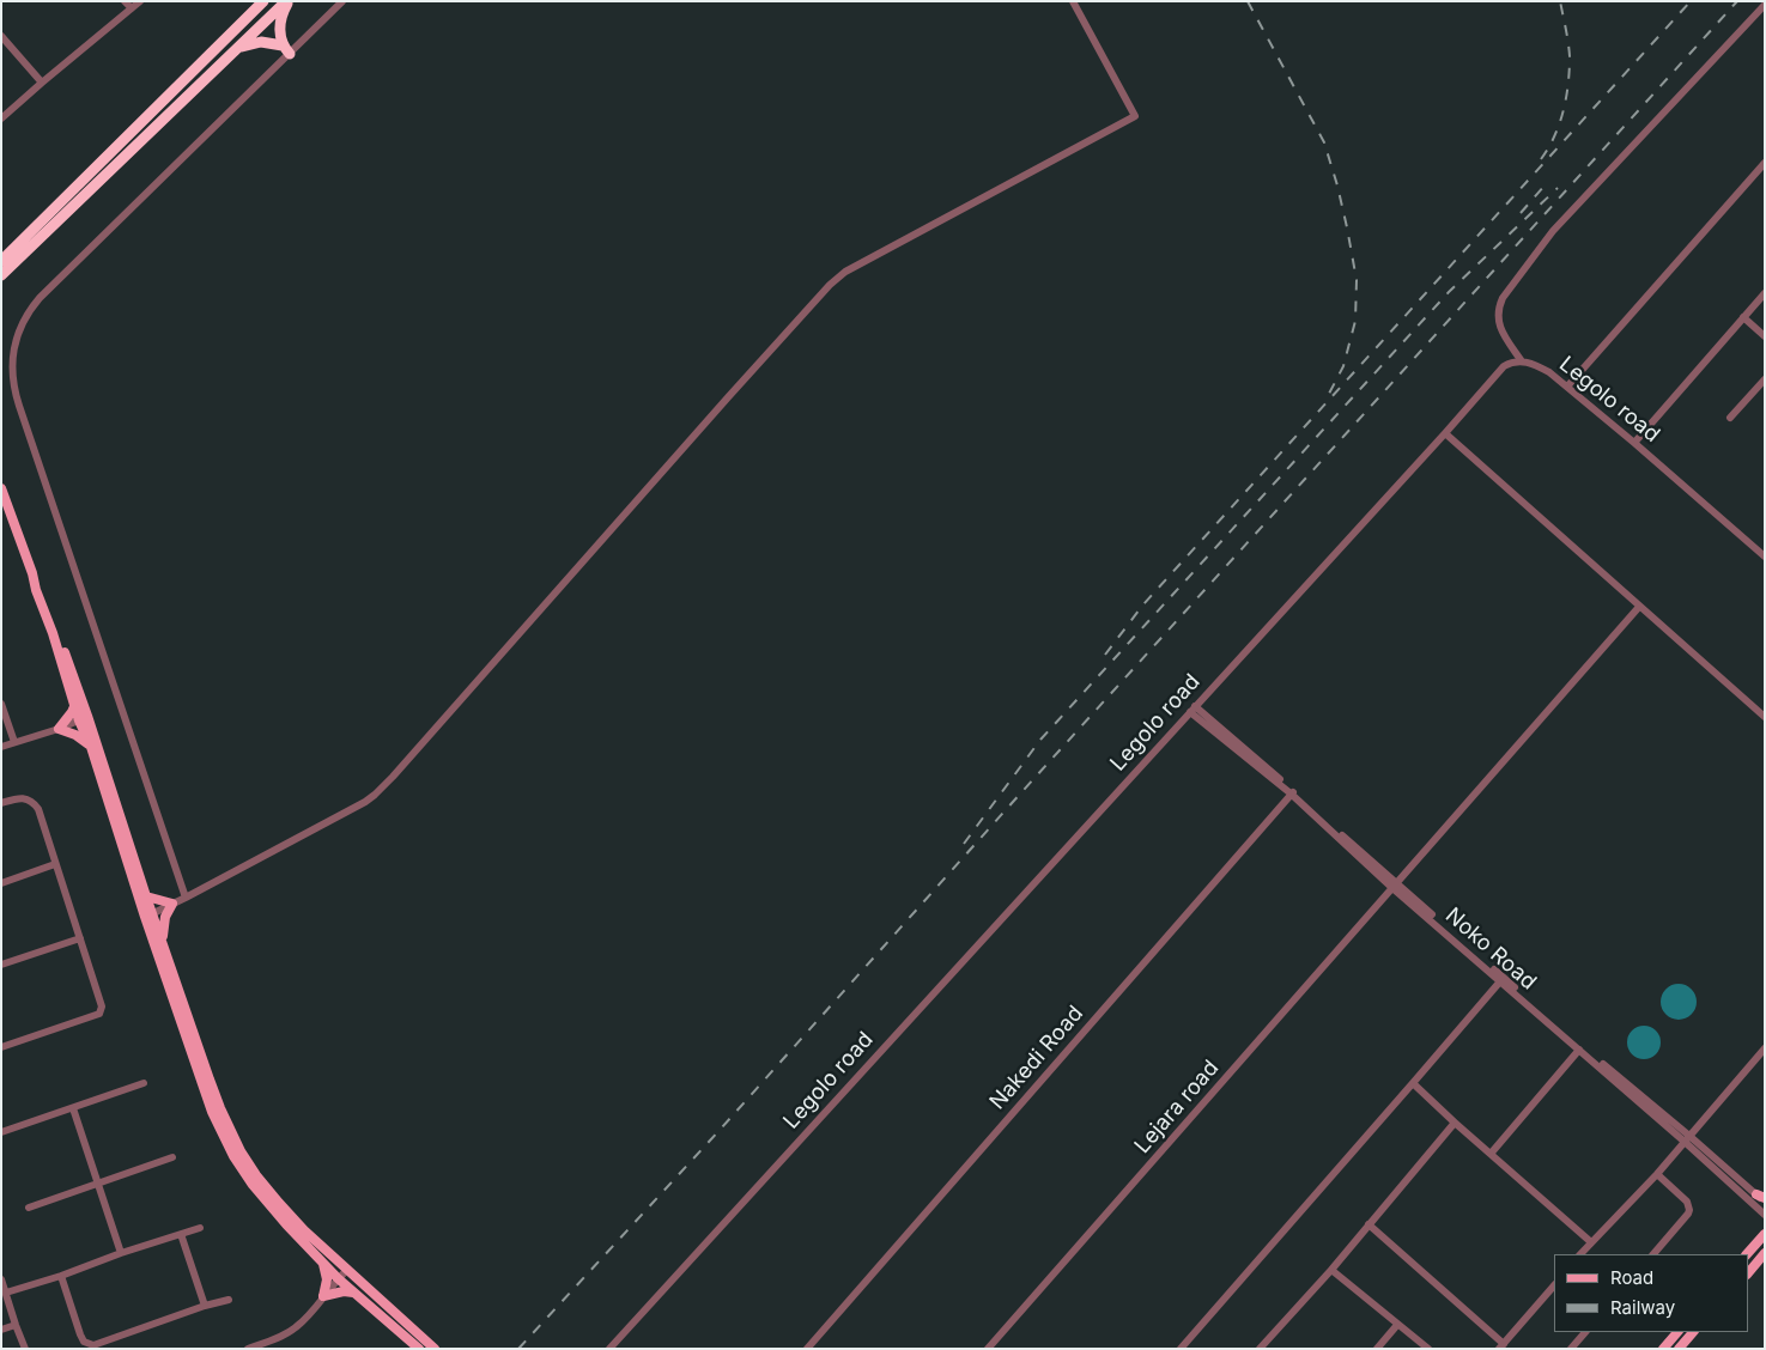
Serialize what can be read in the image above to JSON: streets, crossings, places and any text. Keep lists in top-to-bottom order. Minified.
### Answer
{"streets":{"street":["Legolo road","Noko Road","Nakedi Road","Lejara road"]},"crossings":[["Legolo road","Noko Road"],["Noko Road","Nakedi Road"],["Noko Road","Lejara road"]],"legend":["Road","Railway"]}
